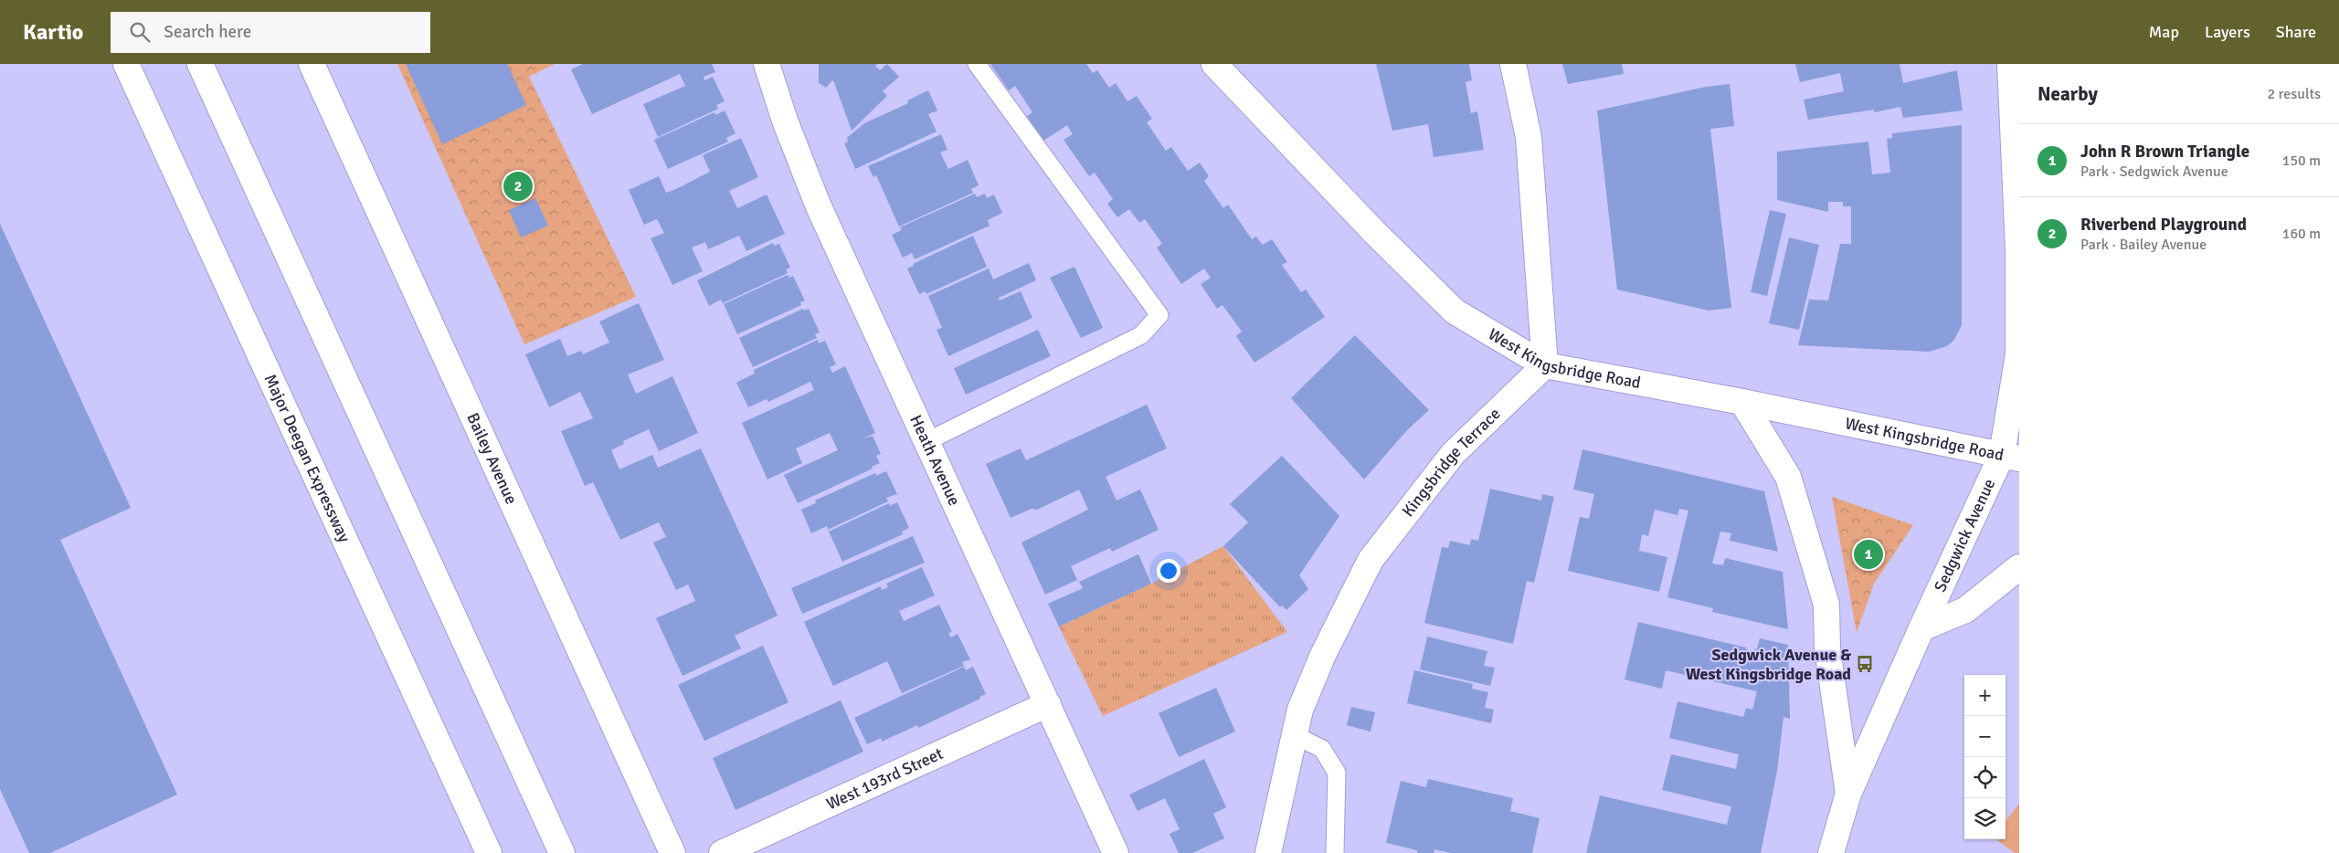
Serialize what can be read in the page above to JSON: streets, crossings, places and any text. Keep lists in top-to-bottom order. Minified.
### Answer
{"streets":{"main road":["West Kingsbridge Road","Major Deegan Expressway","Bailey Avenue","Heath Avenue","Kingsbridge Terrace","Sedgwick Avenue","West 193rd Street"]},"crossings":[["West Kingsbridge Road","Kingsbridge Terrace"],["West Kingsbridge Road","Sedgwick Avenue"],["Heath Avenue","West 193rd Street"]],"places":{"bus stop":["Sedgwick Avenue & West Kingsbridge Road"]},"page":{"header":"Kartio","search":"Search here","nav":["Map","Layers","Share"],"heading":["Nearby","2 results"],"list":[{"mark":"1","name":"John R Brown Triangle","note":"Park · Sedgwick Avenue","value":"150 m"},{"mark":"2","name":"Riverbend Playground","note":"Park · Bailey Avenue","value":"160 m"}],"pins":["2","1"],"map_buttons":["+","−"]}}
